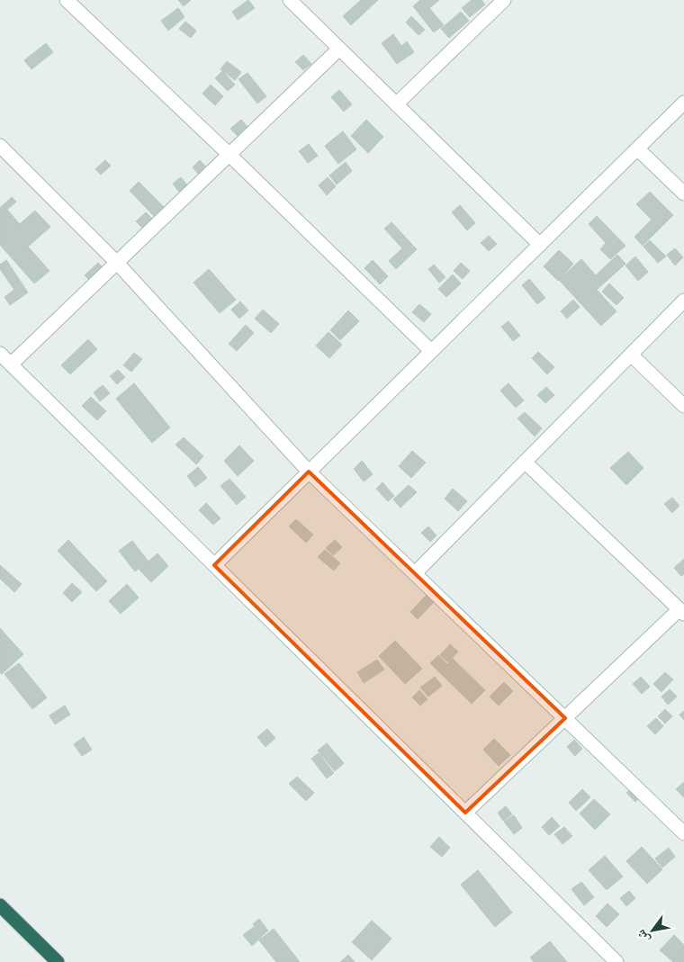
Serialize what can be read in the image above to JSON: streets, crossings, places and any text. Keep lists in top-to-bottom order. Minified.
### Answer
{"north":"bottom left"}
